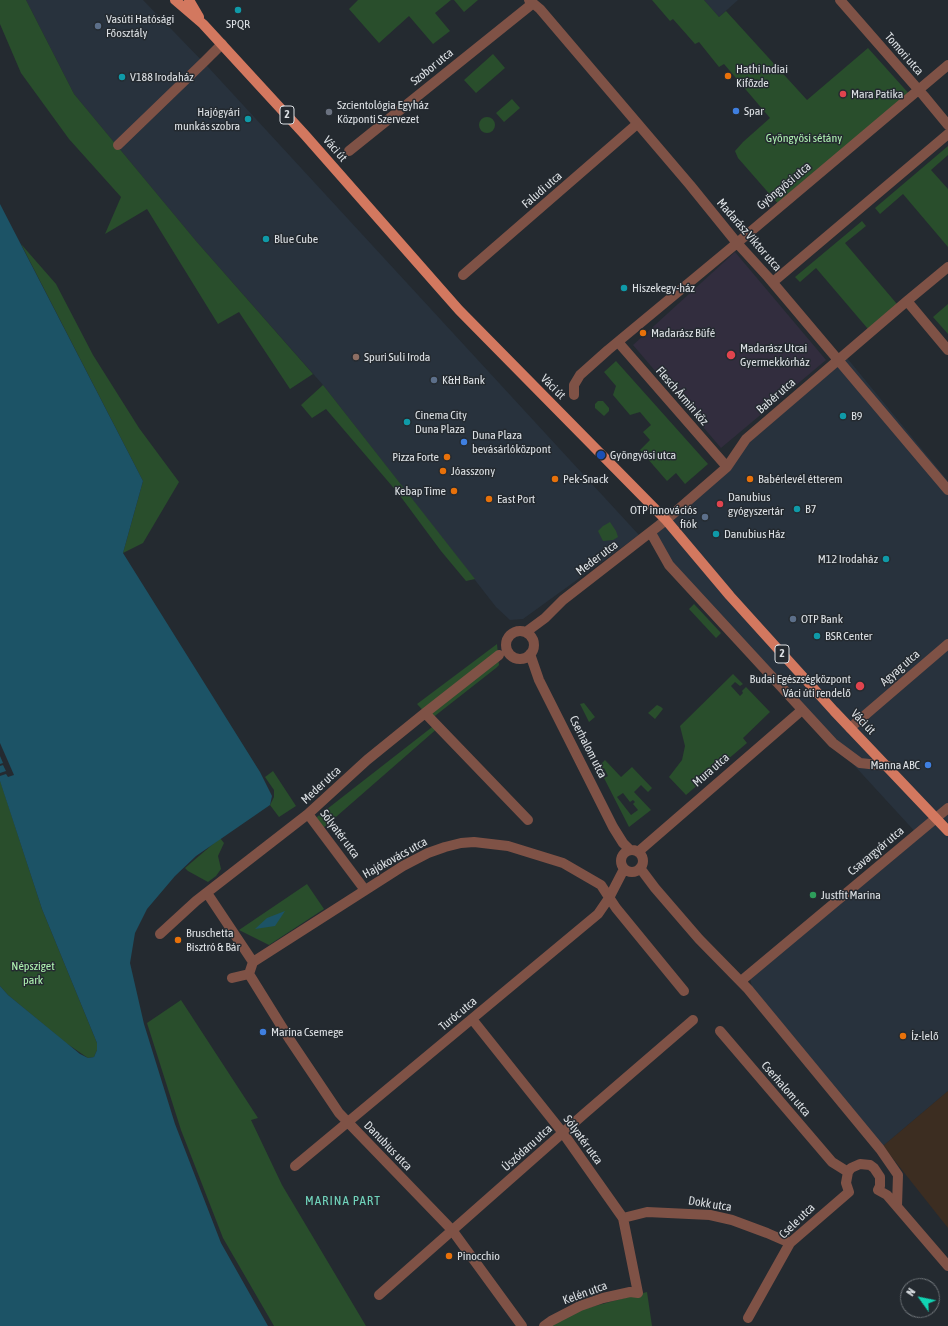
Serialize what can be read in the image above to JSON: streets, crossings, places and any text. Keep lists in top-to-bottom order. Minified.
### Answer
{"streets":{"main road":["2","Váci út"],"street":["Tomori utca","Szobor utca","Gyöngyösi utca","Faludi utca","Madarász Viktor utca","Flesch Ármin köz","Babér utca","Meder utca","Agyag utca","Cserhalom utca","Mura utca","Sólyatér utca","Csavargyár utca","Hajókovács utca","Turóc utca","Danubius utca","Úszódaru utca","Dokk utca","Csele utca","Kelén utca"]},"crossings":[["Tomori utca","Gyöngyösi utca"],["Szobor utca","Madarász Viktor utca"],["Váci út","Babér utca"],["Váci út","Meder utca"],["Váci út","Agyag utca"],["Váci út","Csavargyár utca"],["Gyöngyösi utca","Madarász Viktor utca"],["Gyöngyösi utca","Flesch Ármin köz"],["Faludi utca","Madarász Viktor utca"],["Madarász Viktor utca","Babér utca"],["Flesch Ármin köz","Babér utca"],["Babér utca","Meder utca"],["Meder utca","Cserhalom utca"],["Meder utca","Sólyatér utca"],["Cserhalom utca","Mura utca"],["Cserhalom utca","Csele utca"],["Sólyatér utca","Hajókovács utca"],["Sólyatér utca","Turóc utca"],["Sólyatér utca","Úszódaru utca"],["Sólyatér utca","Dokk utca"],["Sólyatér utca","Kelén utca"],["Hajókovács utca","Turóc utca"],["Turóc utca","Danubius utca"],["Danubius utca","Úszódaru utca"],["Dokk utca","Csele utca"]],"districts":["MARINA PART"],"parks":["Gyöngyösi sétány","Népsziget park"],"places":["SPQR","Vasúti Hatósági Főosztály","Hathi Indiai Kifőzde","V188 Irodaház","Mara Patika","Spar","Szcientológia Egyház Központi Szervezet","Hajógyári munkás szobra","Blue Cube","Hiszekegy-ház","Madarász Büfé","Madarász Utcai Gyermekkórház","Spuri Suli Iroda","K&H Bank","B9","Cinema City Duna Plaza","Duna Plaza bevásárlóközpont","Gyöngyösi utca","Pizza Forte","Jóasszony","Pek-Snack","Babérlevél étterem","Kebap Time","East Port","Danubius gyógyszertár","B7","OTP innovációs fiók","Danubius Ház","M12 Irodaház","OTP Bank","BSR Center","Budai Egészségközpont Váci úti rendelő","Manna ABC","Justfit Marina","Bruschetta Bisztró & Bár","Marina Csemege","Íz-lelő","Pinocchio"],"north":"top left"}
